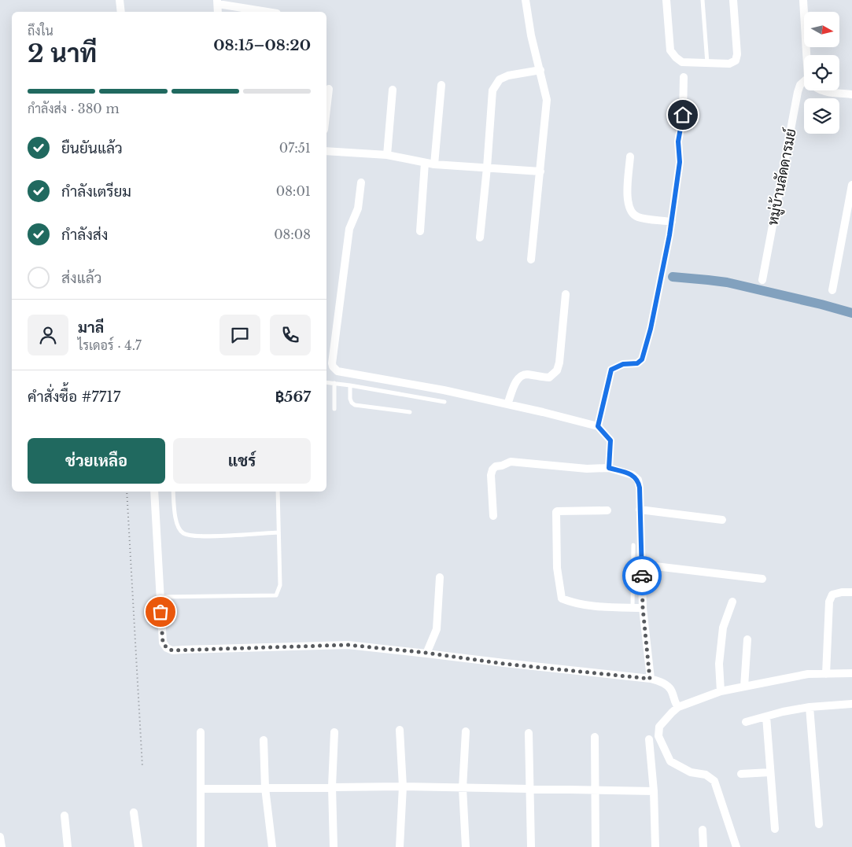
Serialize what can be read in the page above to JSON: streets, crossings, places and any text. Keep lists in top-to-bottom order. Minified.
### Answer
{"streets":{"street":["หมู่บ้านลัดดารมย์"]},"north":"right","page":{"heading":["2 นาที","ถึงใน","08:15–08:20"],"panel":["มาลี","ไรเดอร์ · 4.7","คำสั่งซื้อ #7717","฿567"],"bar":"กำลังส่ง · 380 m","list":[["ยืนยันแล้ว","07:51"],["กำลังเตรียม","08:01"],["กำลังส่ง","08:08"],"ส่งแล้ว"],"buttons":["ช่วยเหลือ","แชร์"]}}
